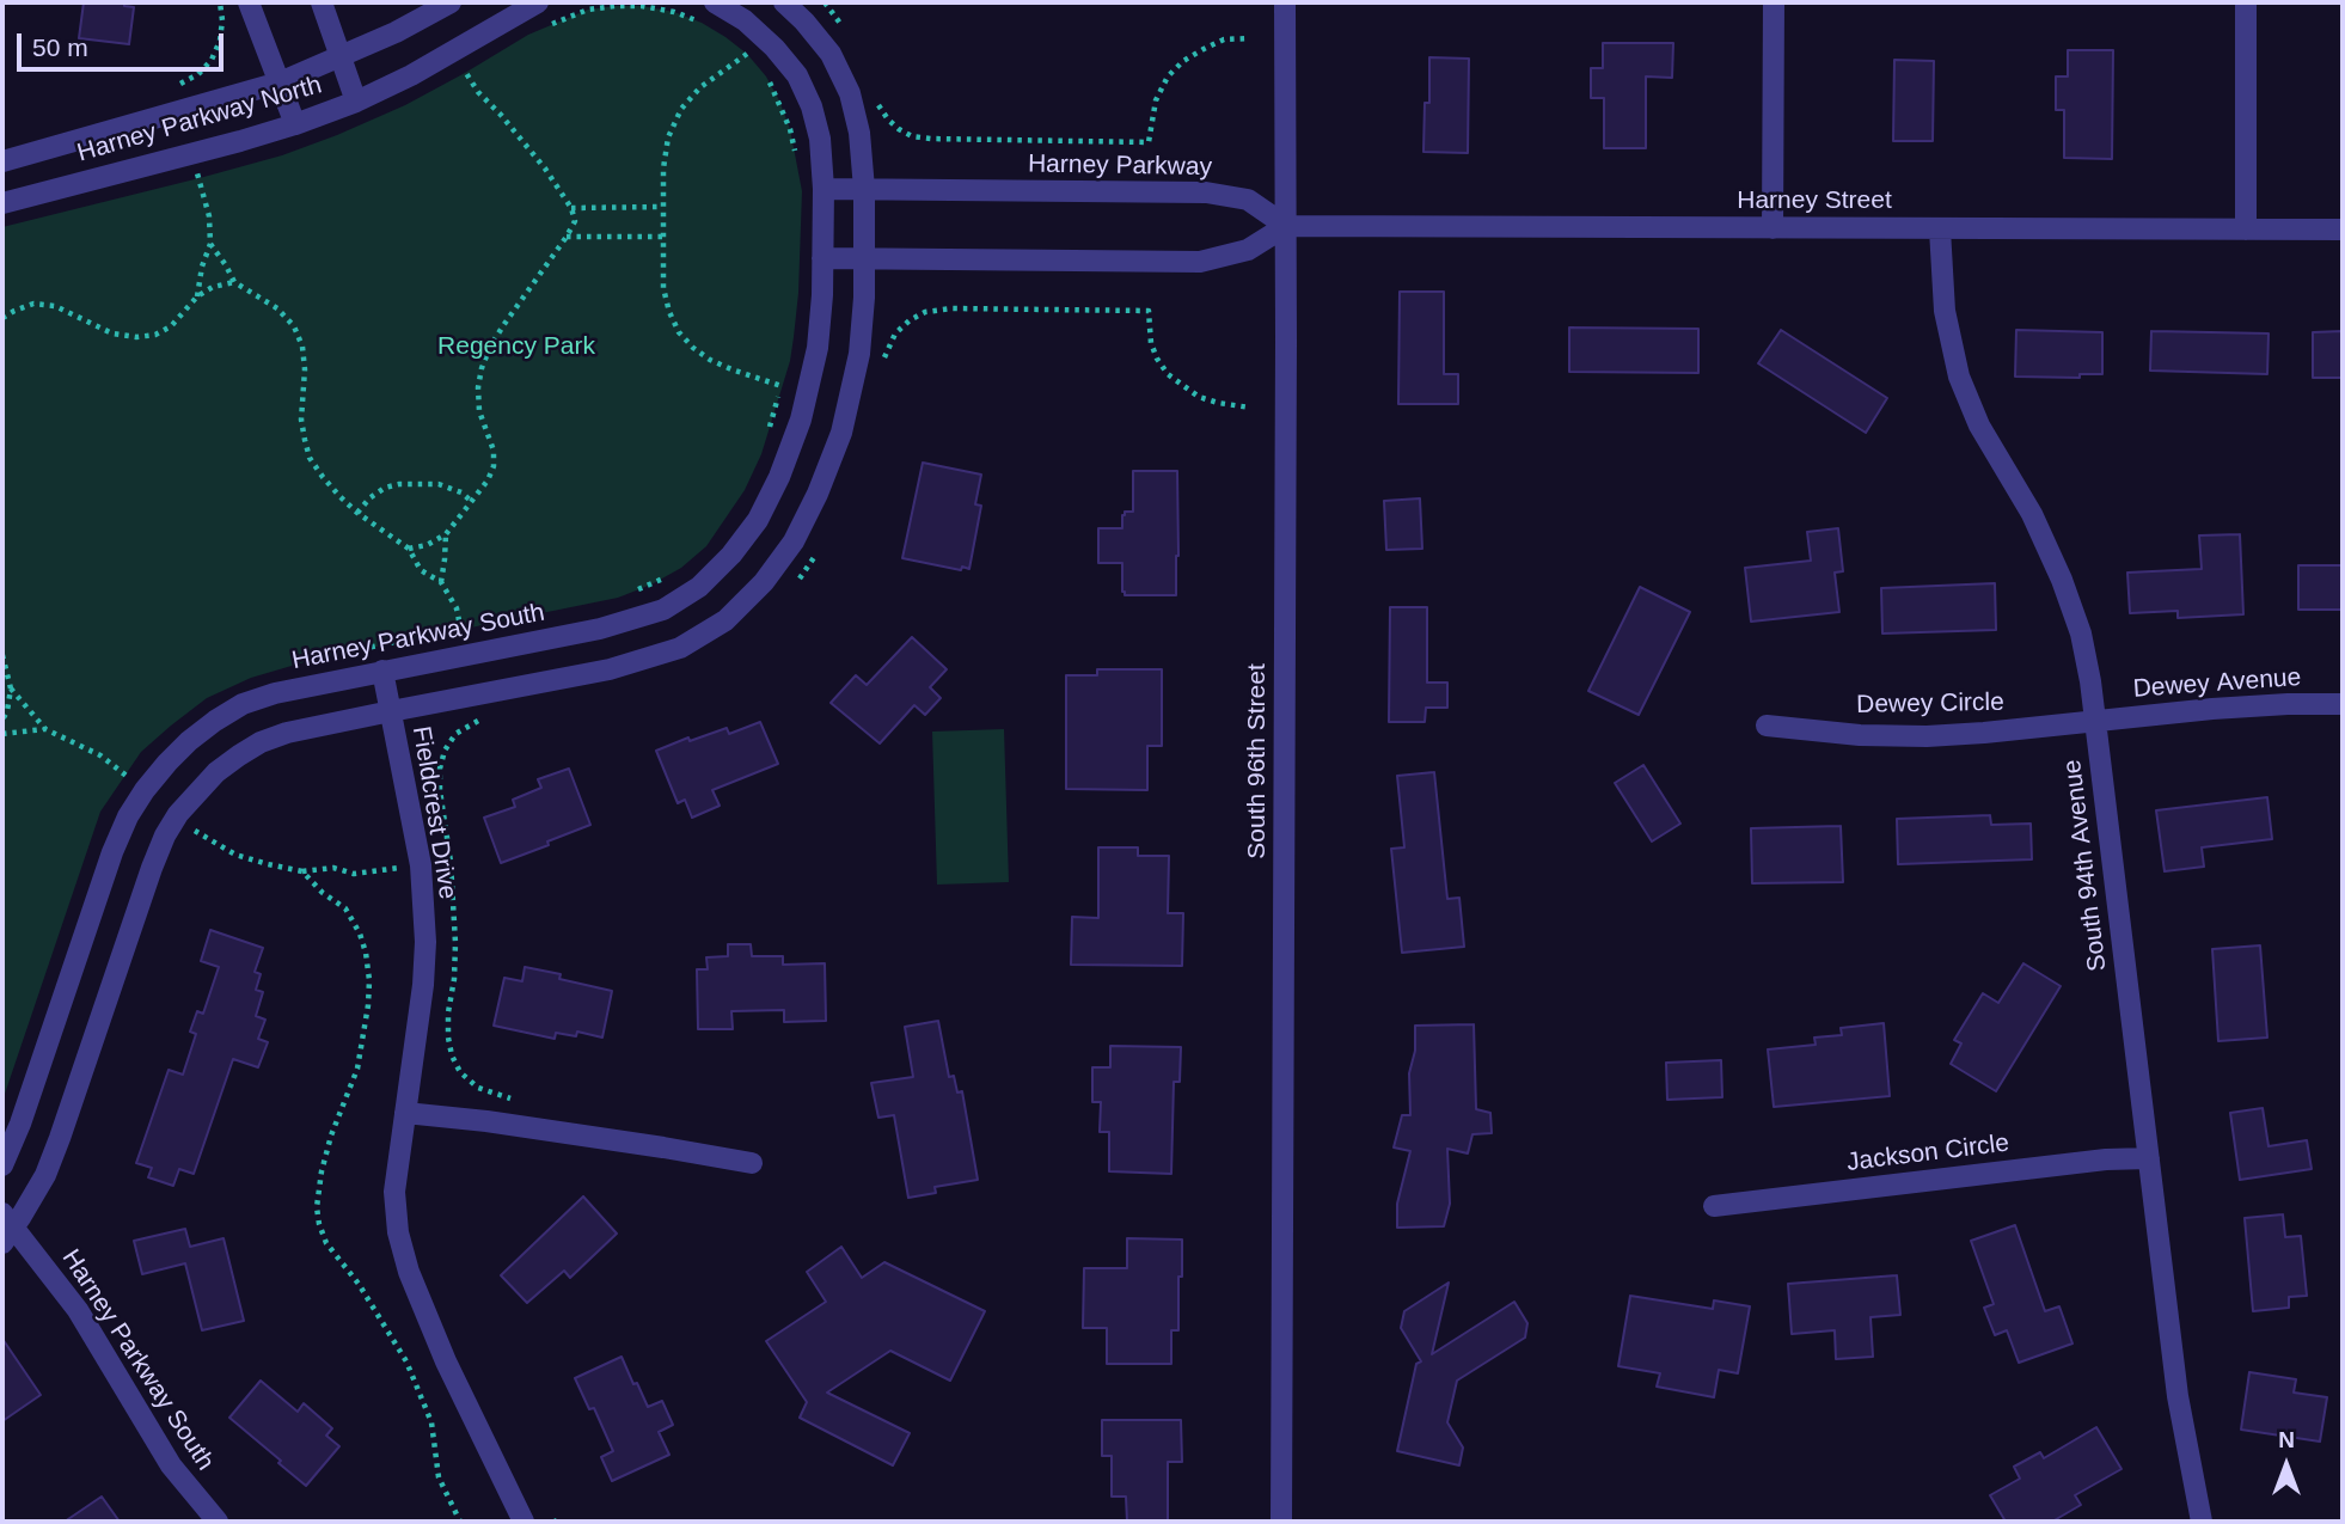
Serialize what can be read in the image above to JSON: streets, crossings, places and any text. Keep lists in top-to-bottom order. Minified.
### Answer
{"streets":{"street":["Harney Parkway North","Harney Parkway","Harney Street","Harney Parkway South","Dewey Avenue","Dewey Circle","South 96th Street","Fieldcrest Drive","South 94th Avenue","Jackson Circle"]},"crossings":[["Harney Parkway","Harney Street"],["Harney Parkway","Harney Parkway South"],["Harney Parkway","South 96th Street"],["Harney Street","South 96th Street"],["Harney Street","South 94th Avenue"],["Harney Parkway South","Fieldcrest Drive"],["Dewey Avenue","Dewey Circle"],["Dewey Avenue","South 94th Avenue"],["Dewey Circle","South 94th Avenue"],["South 94th Avenue","Jackson Circle"]],"parks":["Regency Park"],"scale_bar":"50 m","north":"top"}
